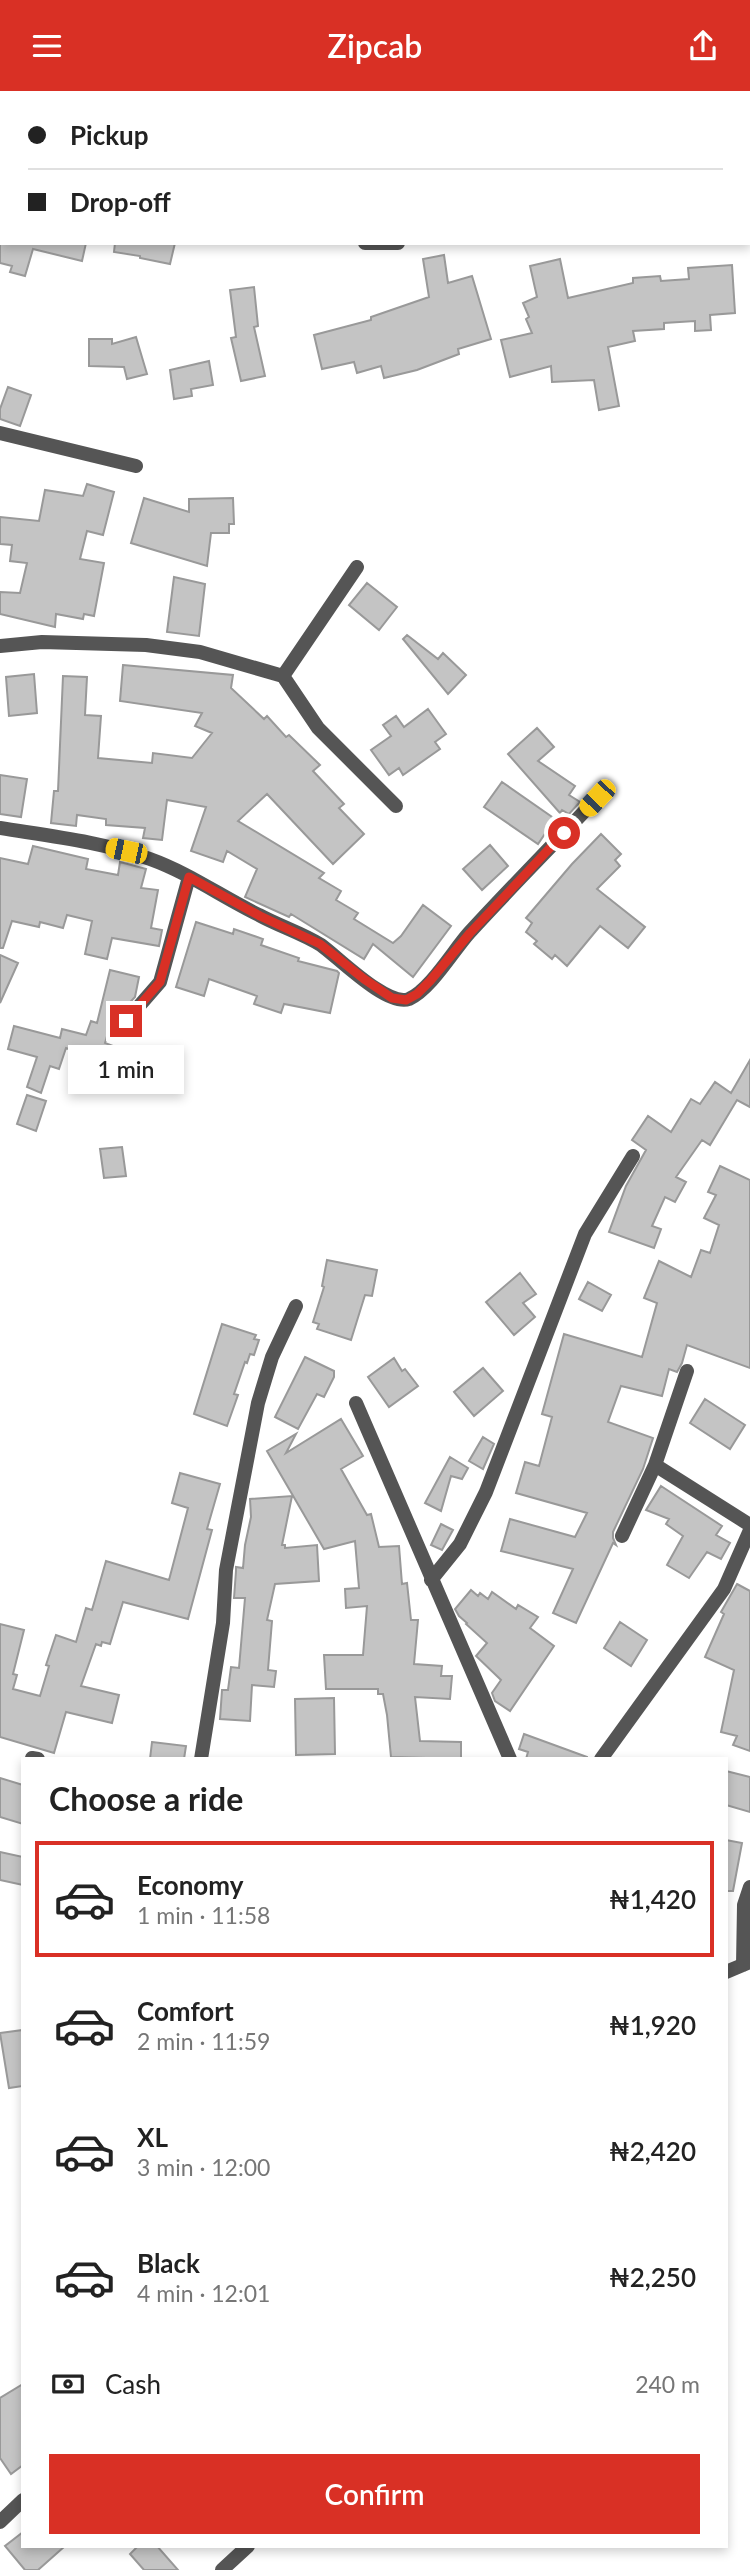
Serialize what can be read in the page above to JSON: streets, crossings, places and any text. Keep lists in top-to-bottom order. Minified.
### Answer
{"page":{"header":"Zipcab","banner":["Pickup","Drop-off"],"bubble":"1 min","heading":"Choose a ride","list":[{"name":"Economy","note":"1 min · 11:58","value":"₦1,420"},{"name":"Comfort","note":"2 min · 11:59","value":"₦1,920"},{"name":"XL","note":"3 min · 12:00","value":"₦2,420"},{"name":"Black","note":"4 min · 12:01","value":"₦2,250"}],"pay":["Cash","240 m"],"buttons":"Confirm"}}
